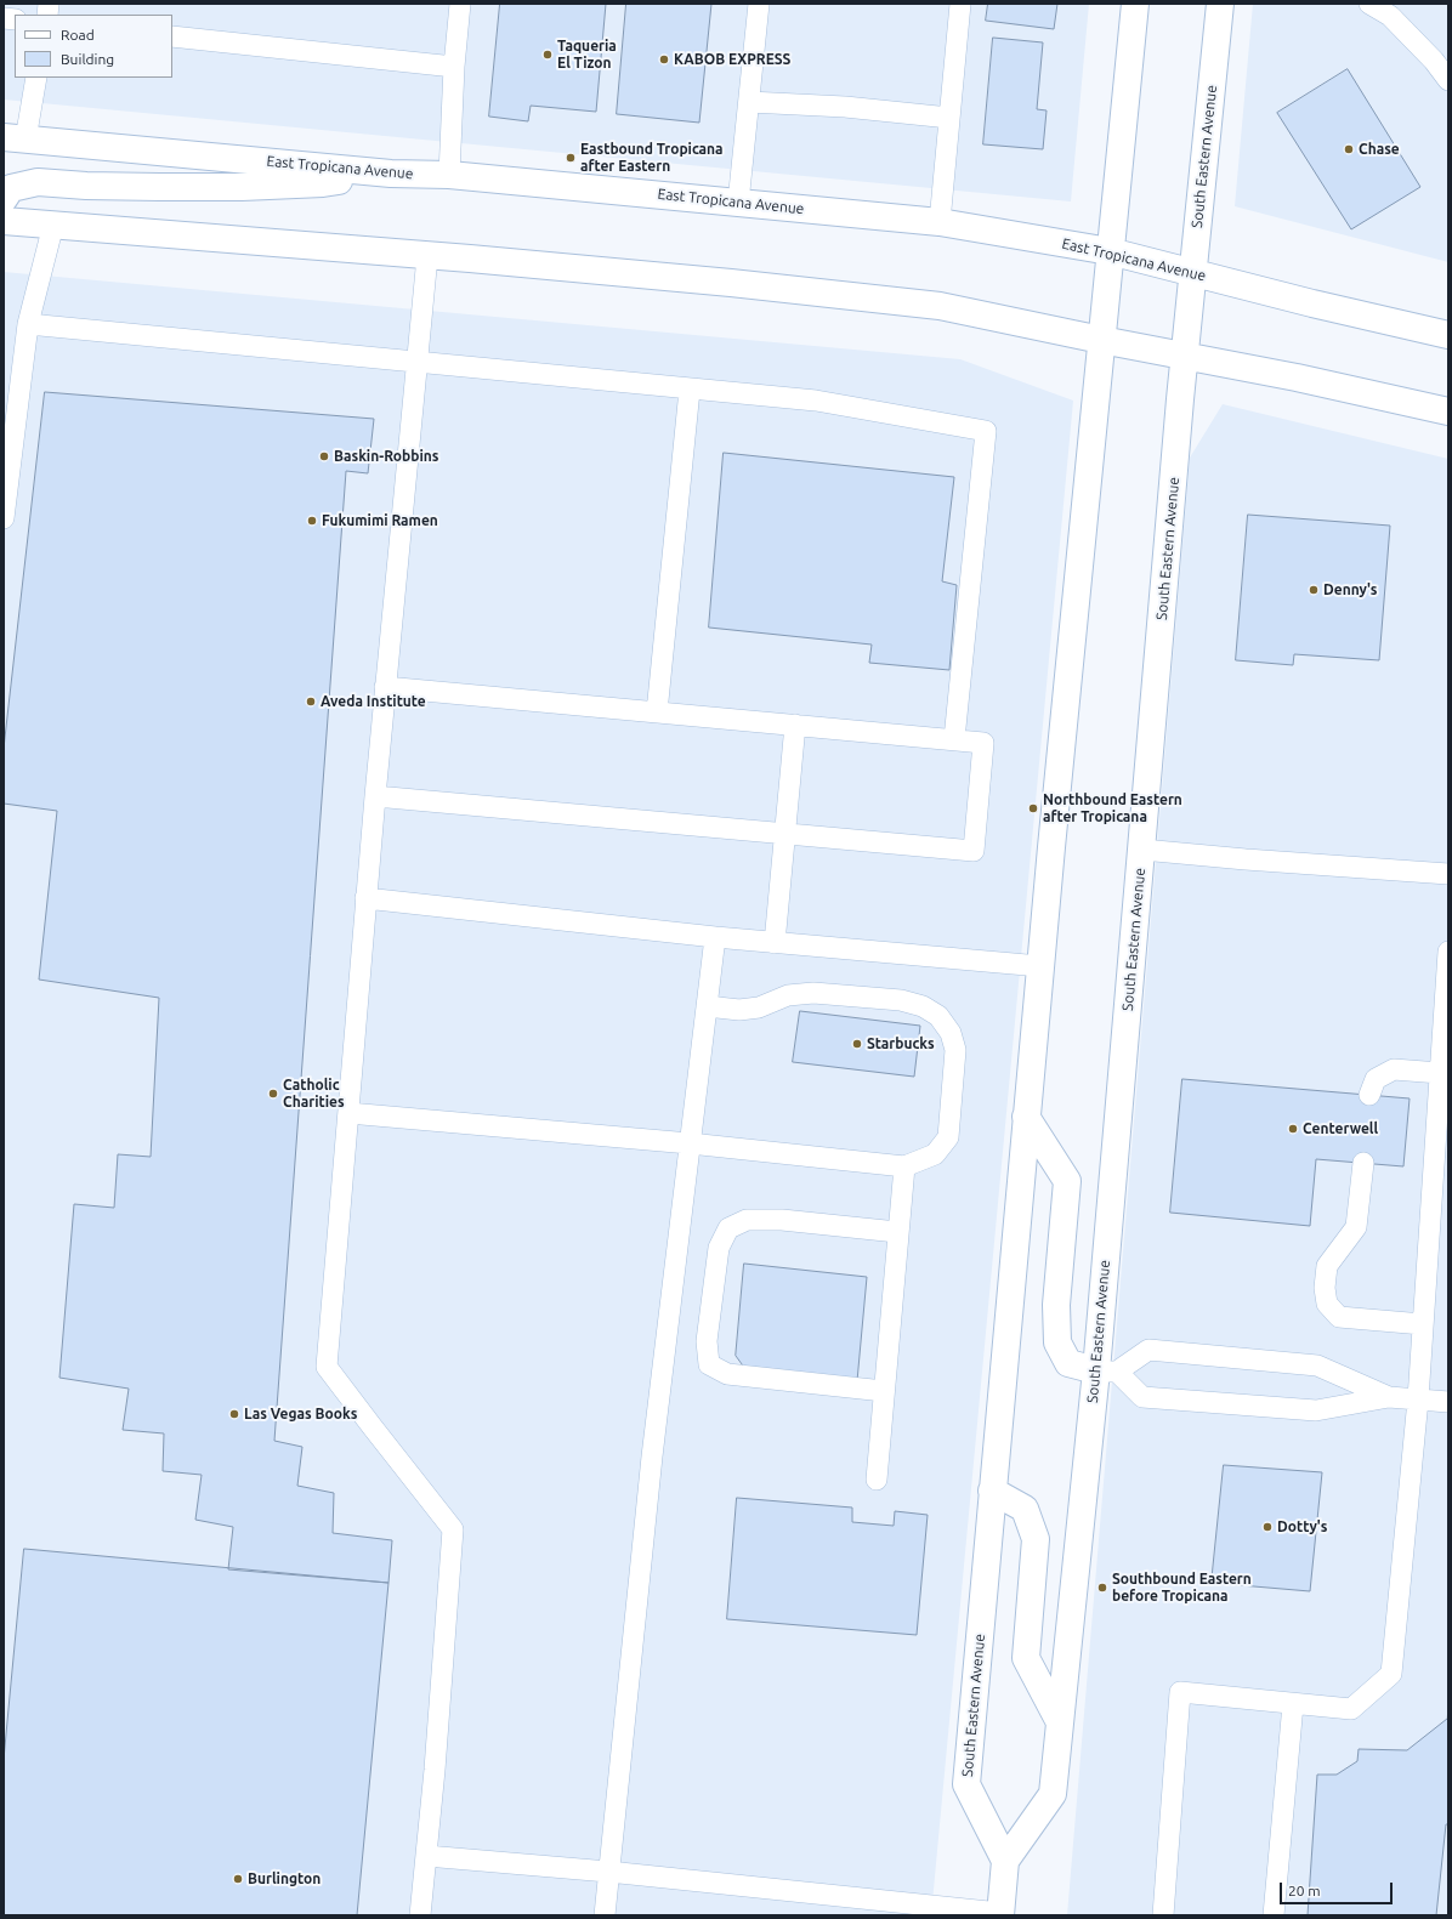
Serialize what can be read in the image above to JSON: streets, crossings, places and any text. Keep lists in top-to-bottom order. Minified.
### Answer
{"streets":{"main road":["South Eastern Avenue","East Tropicana Avenue"]},"crossings":[["South Eastern Avenue","East Tropicana Avenue"]],"places":["Taqueria El Tizon","KABOB EXPRESS","Chase","Eastbound Tropicana after Eastern","Baskin-Robbins","Fukumimi Ramen","Denny's","Aveda Institute","Northbound Eastern after Tropicana","Starbucks","Catholic Charities","Centerwell","Las Vegas Books","Dotty's","Southbound Eastern before Tropicana","Burlington"],"legend":["Road","Building"],"scale_bar":"20 m"}
